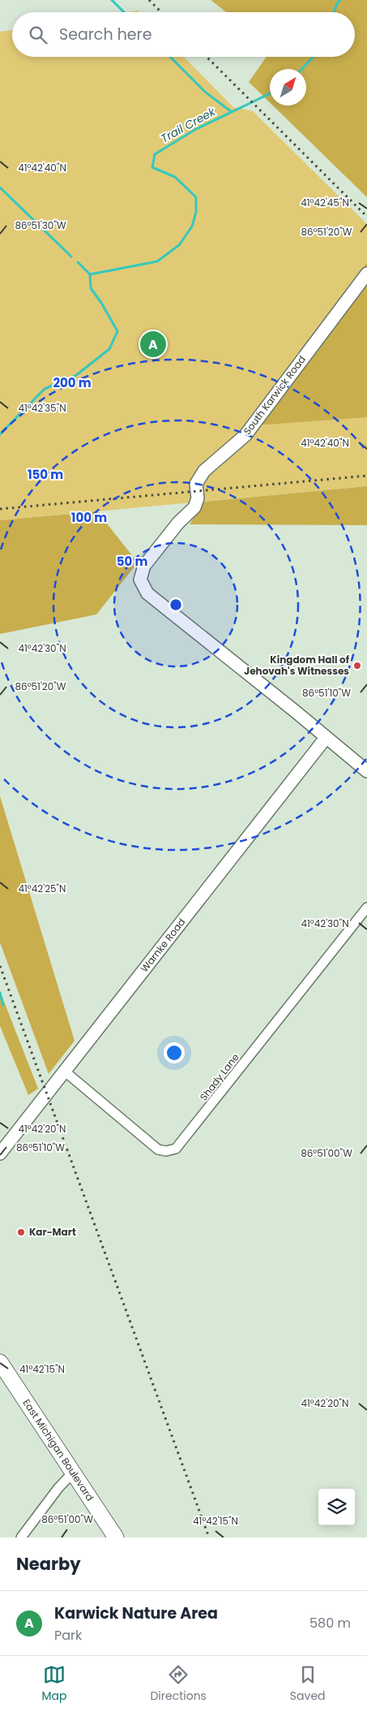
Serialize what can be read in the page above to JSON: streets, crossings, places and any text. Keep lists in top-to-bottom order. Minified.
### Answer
{"streets":{"main road":["East Michigan Boulevard"],"street":["South Karwick Road","Warnke Road","Shady Lane"]},"crossings":[["South Karwick Road","Warnke Road"],["Warnke Road","Shady Lane"]],"water":["Trail Creek"],"places":["Kingdom Hall of Jehovah's Witnesses","Kar-Mart"],"north":"top right","page":{"search":"Search here","pins":"A","heading":"Nearby","list":[{"mark":"A","name":"Karwick Nature Area","note":"Park","value":"580 m"}],"nav":["Map","Directions","Saved"]},"coordinates":["41°42'40\"N","41°42'45\"N","86°51'30\"W","86°51'20\"W","41°42'35\"N","41°42'30\"N","86°51'10\"W","41°42'25\"N","41°42'20\"N","86°51'00\"W","41°42'15\"N"],"rings":["200 m","150 m","100 m","50 m"]}
